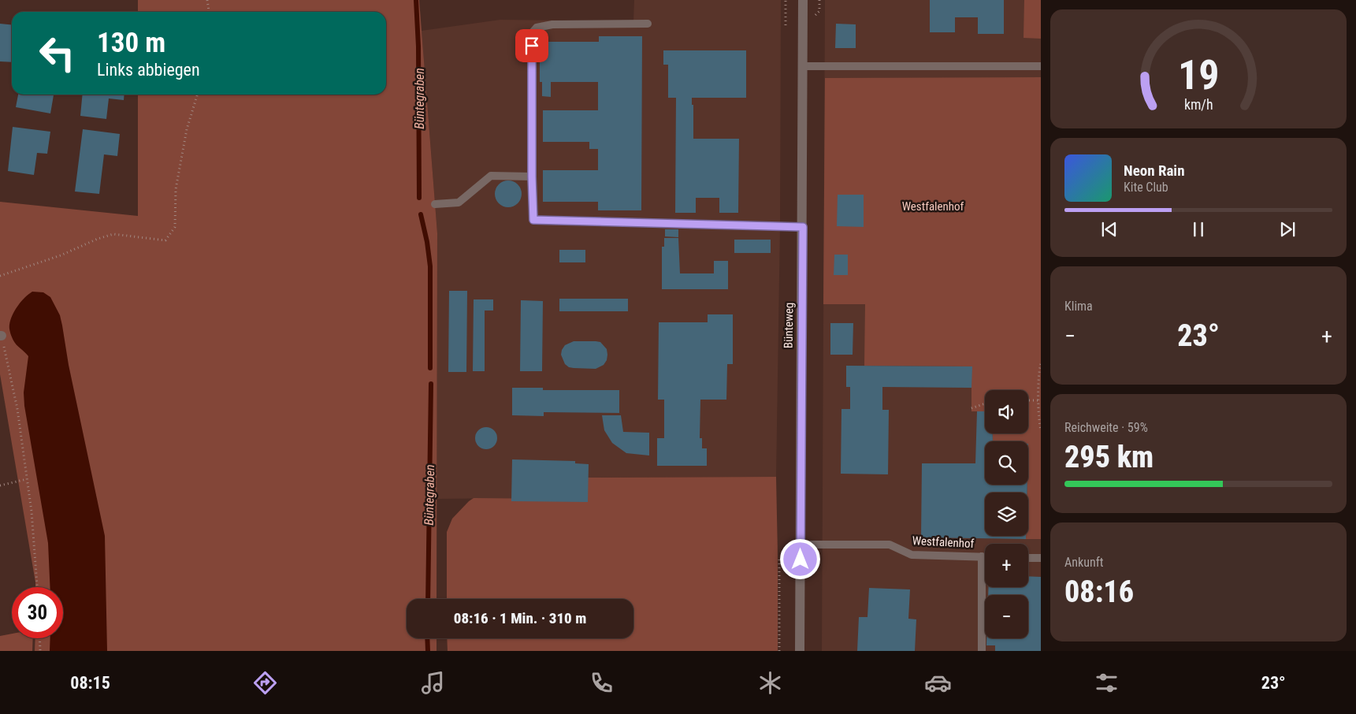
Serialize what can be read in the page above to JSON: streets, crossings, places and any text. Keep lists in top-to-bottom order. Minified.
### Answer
{"streets":{"street":["Bünteweg"],"lane":["Westfalenhof"]},"crossings":[["Bünteweg","Westfalenhof"]],"water":["Büntegraben"],"parks":["Westfalenhof"],"page":{"turn":["130 m","Links abbiegen"],"song":["Neon Rain","Kite Club"],"tile":["Klima",["Reichweite · 59%","295 km"],["Ankunft","08:16"]],"heat":["−","23°","+"],"map_buttons":["+","−"],"limit":"30","trip":"08:16 · 1 Min. · 310 m","tabs":["08:15","23°"],"gauge":["19","km/h"]}}
